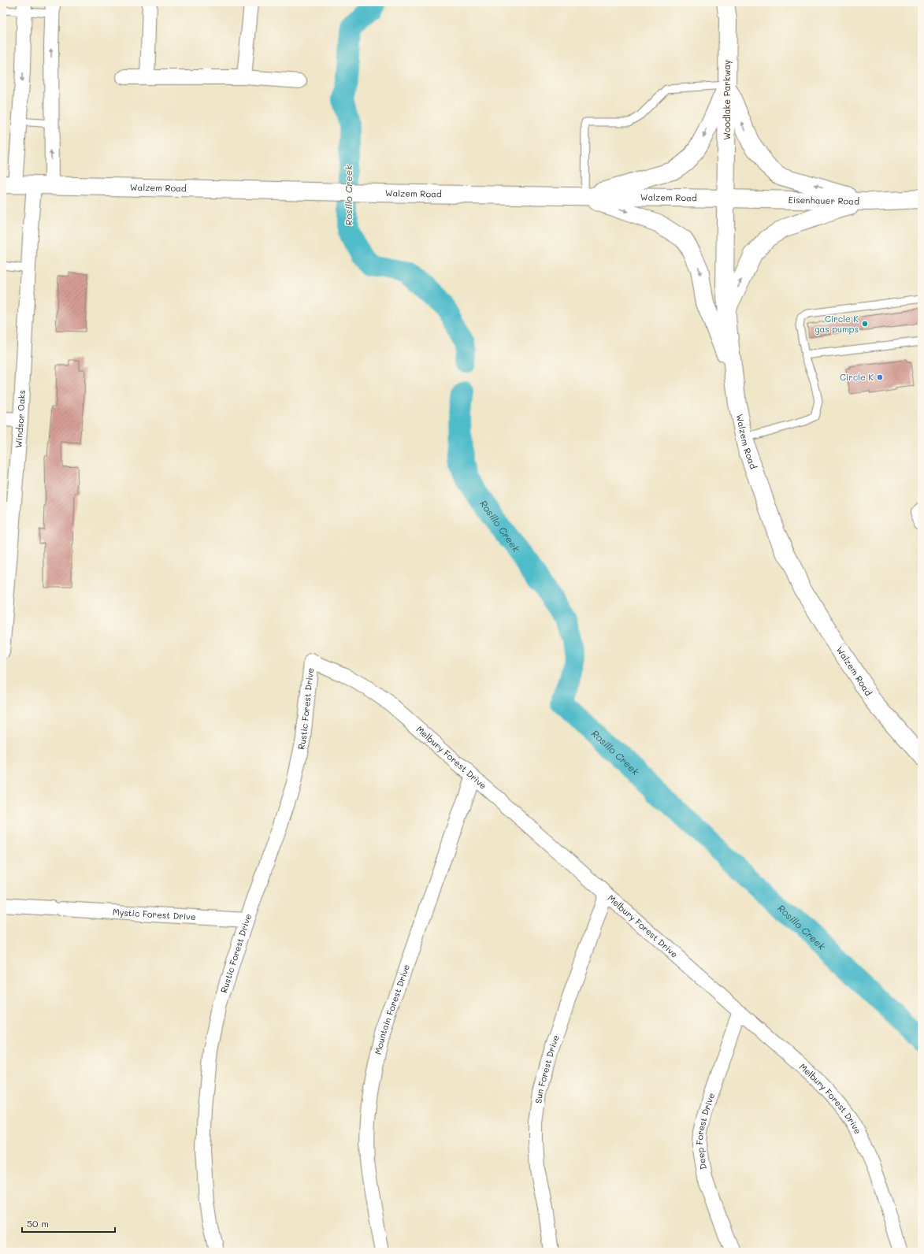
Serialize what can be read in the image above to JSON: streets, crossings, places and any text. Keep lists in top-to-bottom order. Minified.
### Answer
{"streets":{"main road":["Woodlake Parkway","Walzem Road","Eisenhauer Road"],"street":["Windsor Oaks","Rustic Forest Drive","Melbury Forest Drive","Mystic Forest Drive","Mountain Forest Drive","Sun Forest Drive","Deep Forest Drive"]},"crossings":[["Woodlake Parkway","Walzem Road"],["Woodlake Parkway","Eisenhauer Road"],["Walzem Road","Eisenhauer Road"],["Walzem Road","Windsor Oaks"],["Rustic Forest Drive","Melbury Forest Drive"],["Rustic Forest Drive","Mystic Forest Drive"],["Melbury Forest Drive","Mountain Forest Drive"],["Melbury Forest Drive","Sun Forest Drive"],["Melbury Forest Drive","Deep Forest Drive"]],"water":["Rosillo Creek"],"places":["Circle K gas pumps","Circle K"],"scale_bar":"50 m"}
